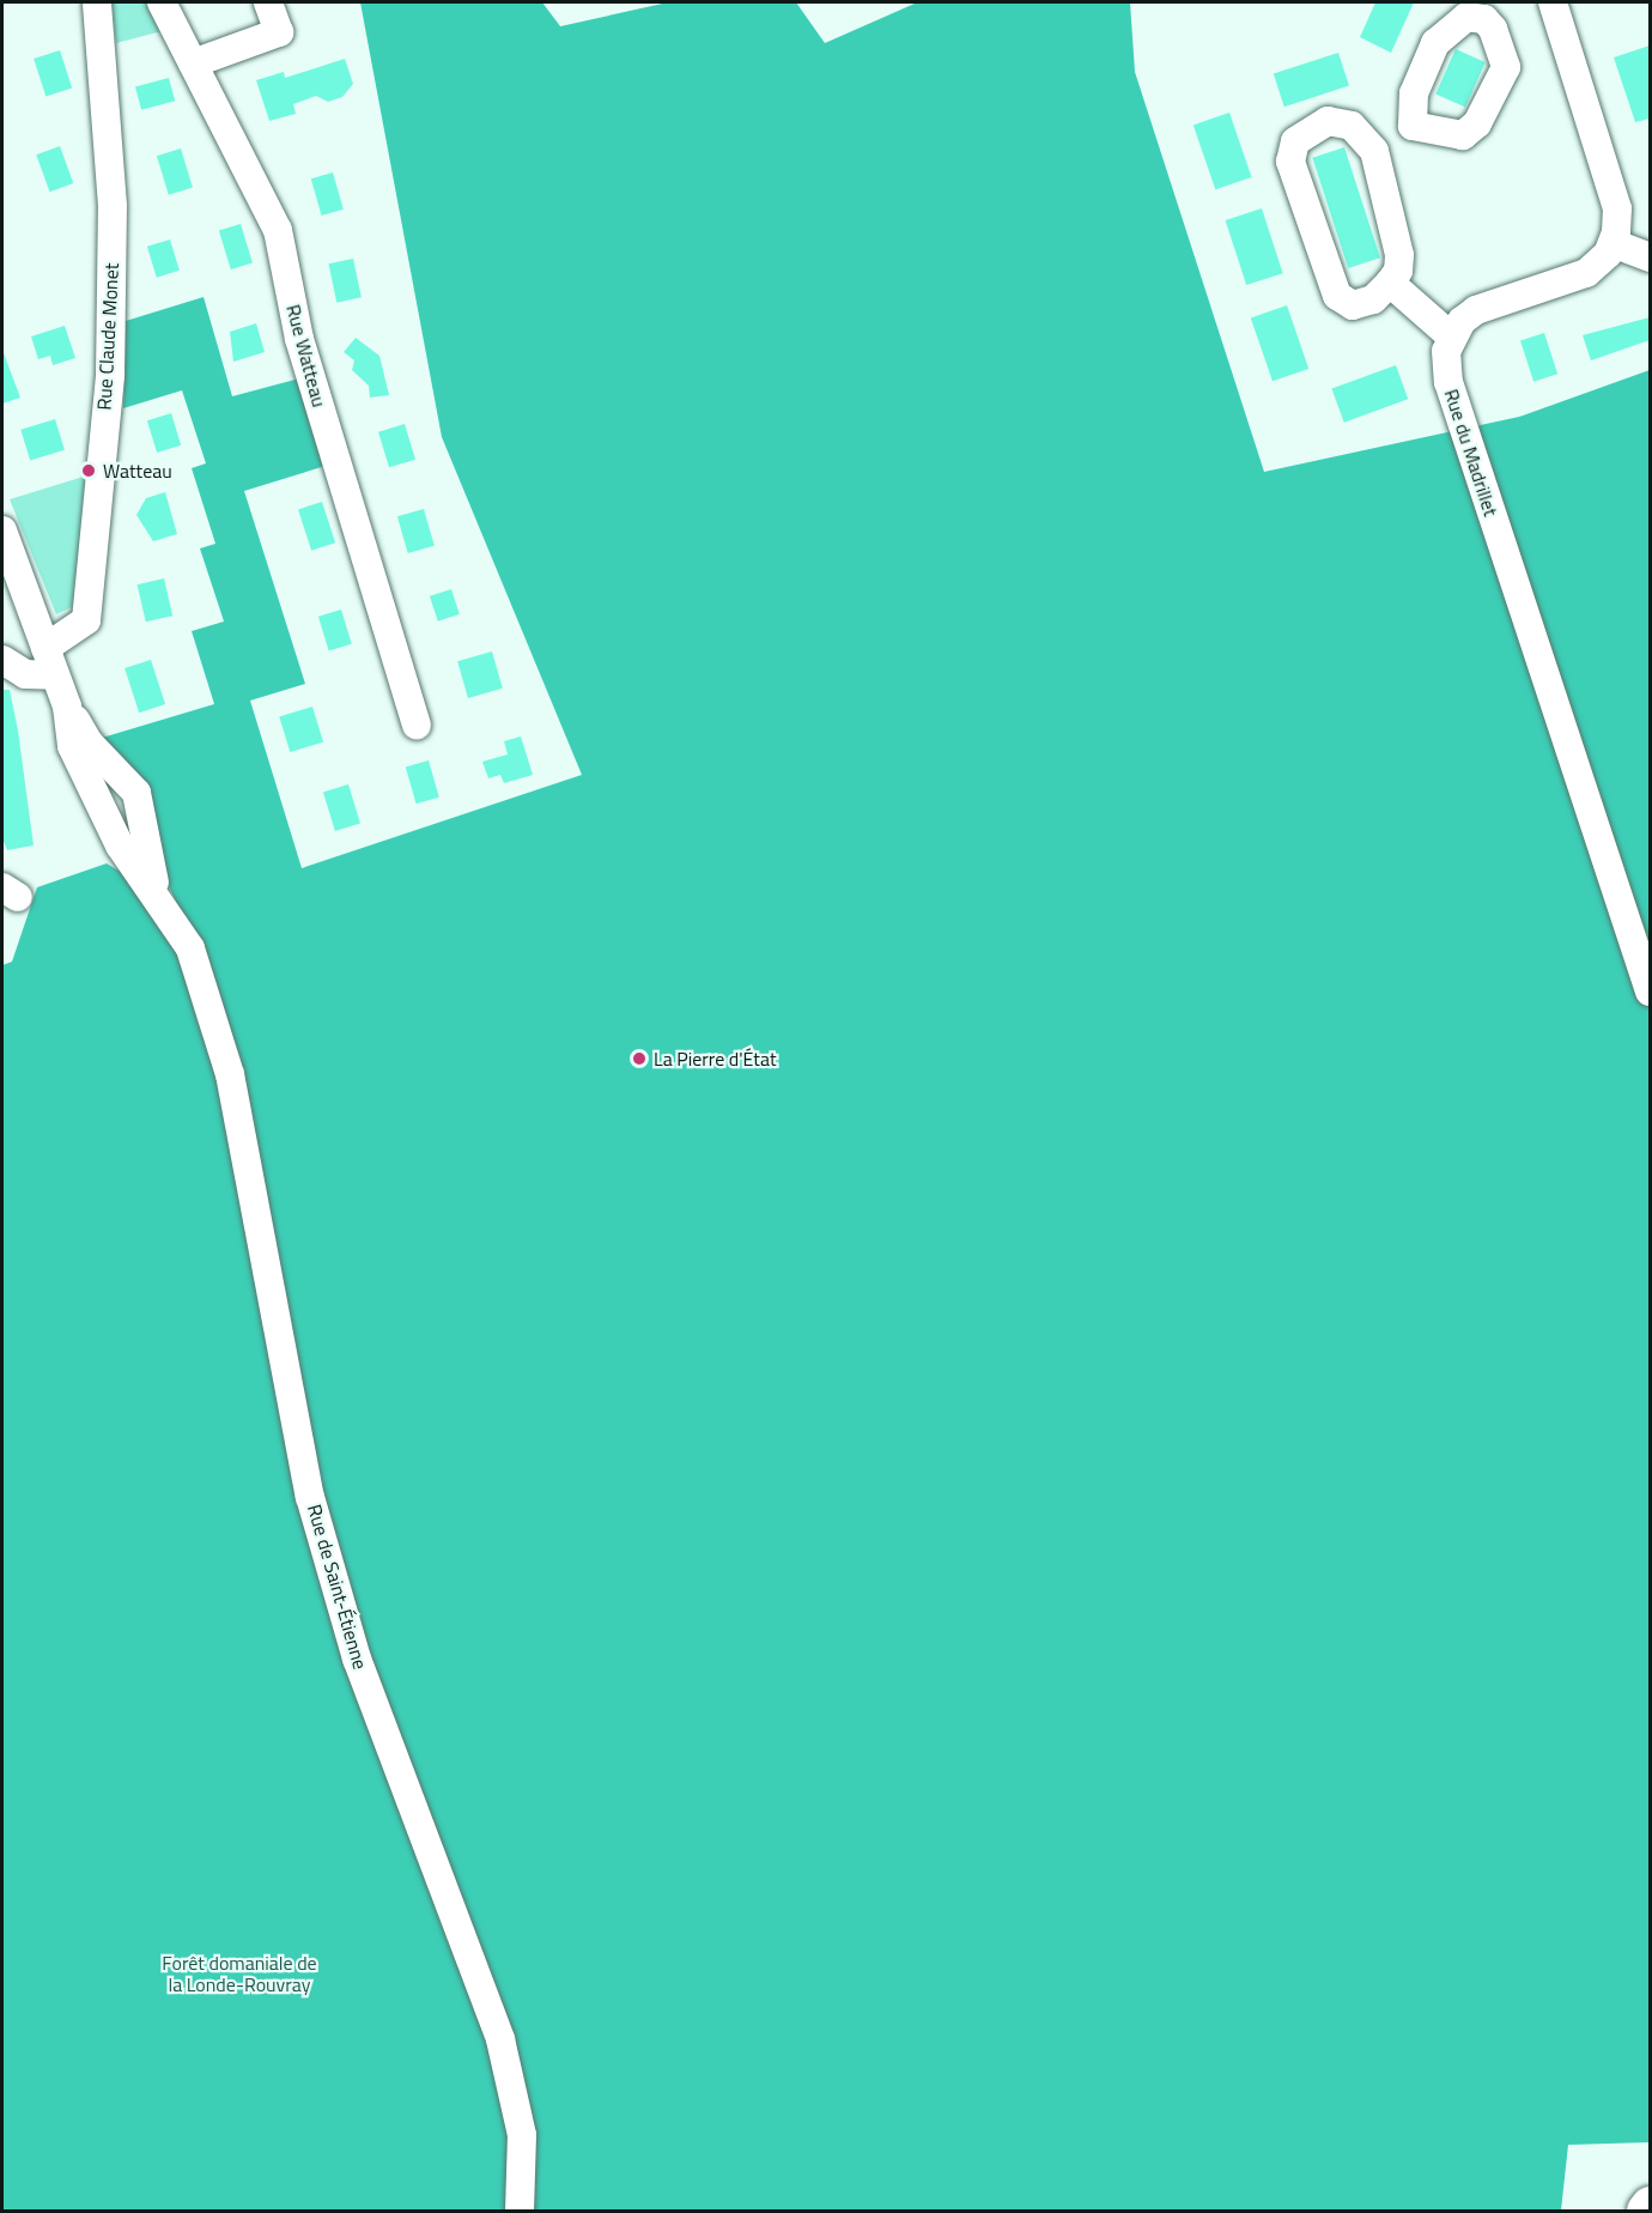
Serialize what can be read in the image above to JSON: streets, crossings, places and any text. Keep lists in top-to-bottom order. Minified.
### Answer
{"streets":{"street":["Rue Claude Monet","Rue Watteau","Rue du Madrillet","Rue de Saint-Étienne"]},"parks":["Forêt domaniale de la Londe-Rouvray"],"places":["Watteau","La Pierre d'État"]}
